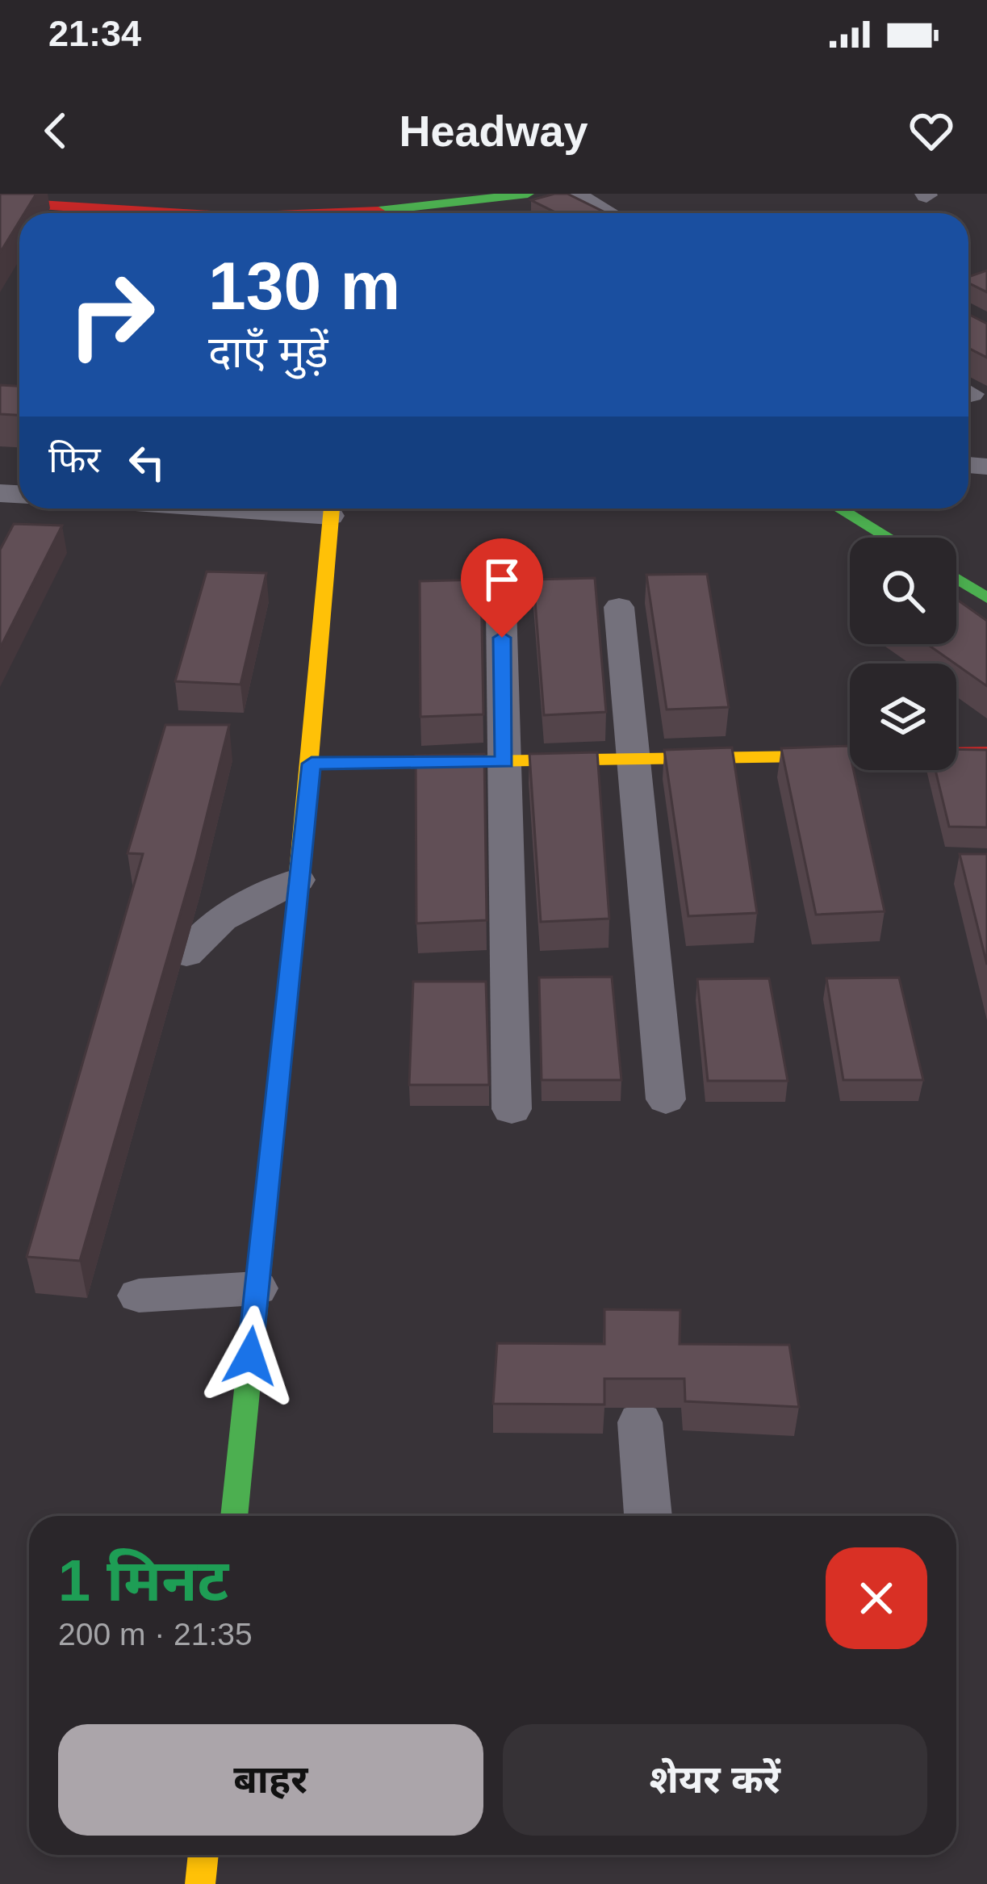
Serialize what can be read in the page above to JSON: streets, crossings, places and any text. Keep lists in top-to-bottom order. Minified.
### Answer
{"page":{"status":"21:34","header":"Headway","turn":["130 m","दाएँ मुड़ें"],"then":"फिर","heading":["1 मिनट","200 m · 21:35"],"buttons":["बाहर","शेयर करें"]}}
